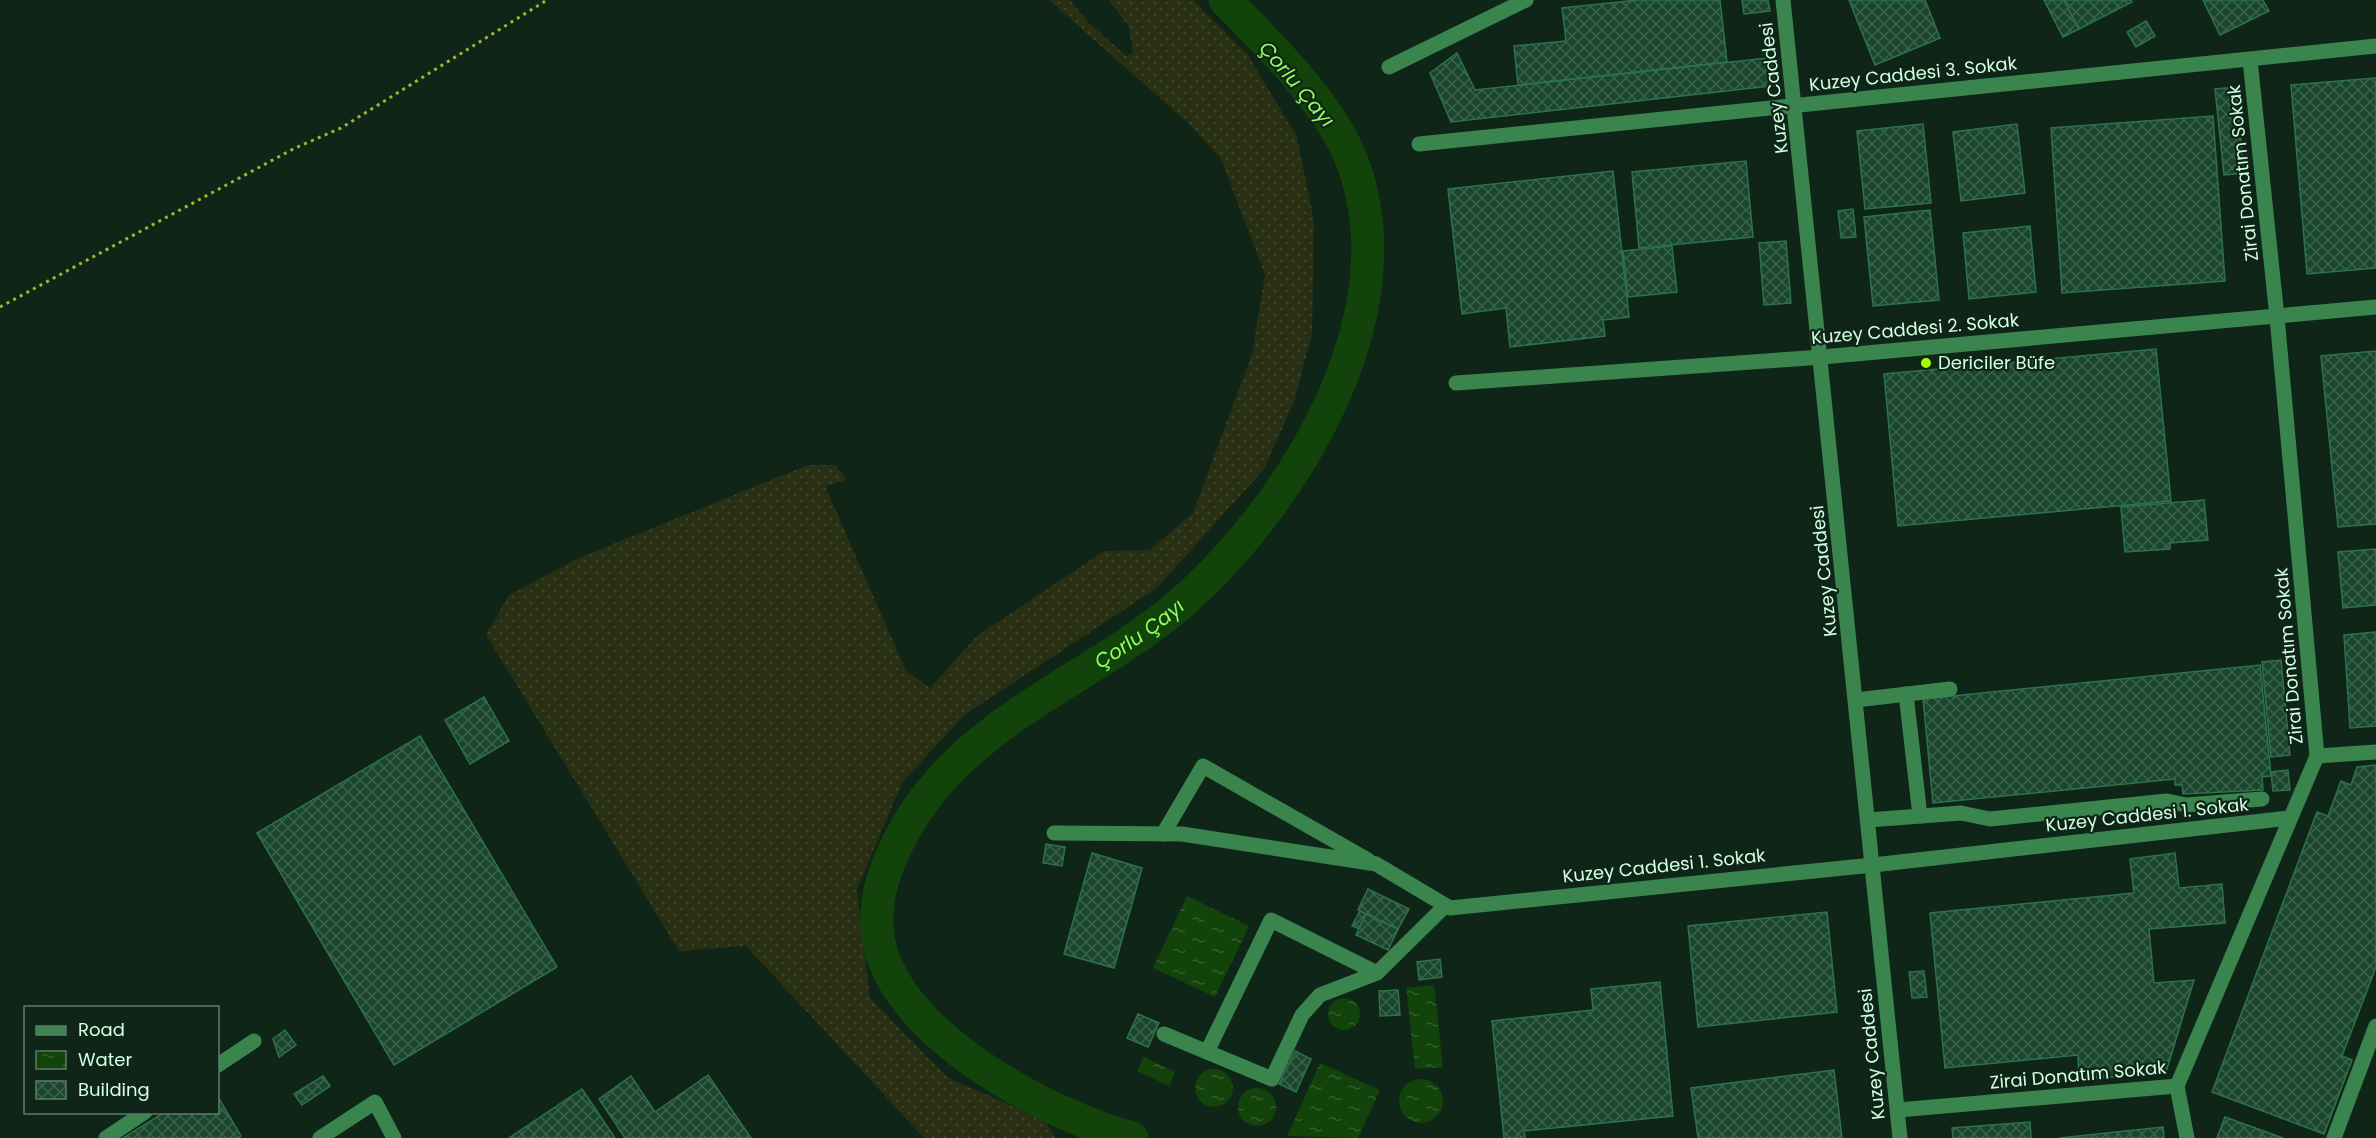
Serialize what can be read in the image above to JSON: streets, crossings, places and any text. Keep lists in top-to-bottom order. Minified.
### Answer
{"streets":{"street":["Kuzey Caddesi 3. Sokak","Kuzey Caddesi","Zirai Donatım Sokak","Kuzey Caddesi 2. Sokak","Kuzey Caddesi 1. Sokak"]},"crossings":[["Kuzey Caddesi 3. Sokak","Kuzey Caddesi"],["Kuzey Caddesi 3. Sokak","Zirai Donatım Sokak"],["Kuzey Caddesi","Zirai Donatım Sokak"],["Kuzey Caddesi","Kuzey Caddesi 2. Sokak"],["Kuzey Caddesi","Kuzey Caddesi 1. Sokak"],["Zirai Donatım Sokak","Kuzey Caddesi 2. Sokak"],["Zirai Donatım Sokak","Kuzey Caddesi 1. Sokak"]],"water":["Çorlu Çayı"],"places":["Dericiler Büfe"],"legend":["Road","Water","Building"]}
